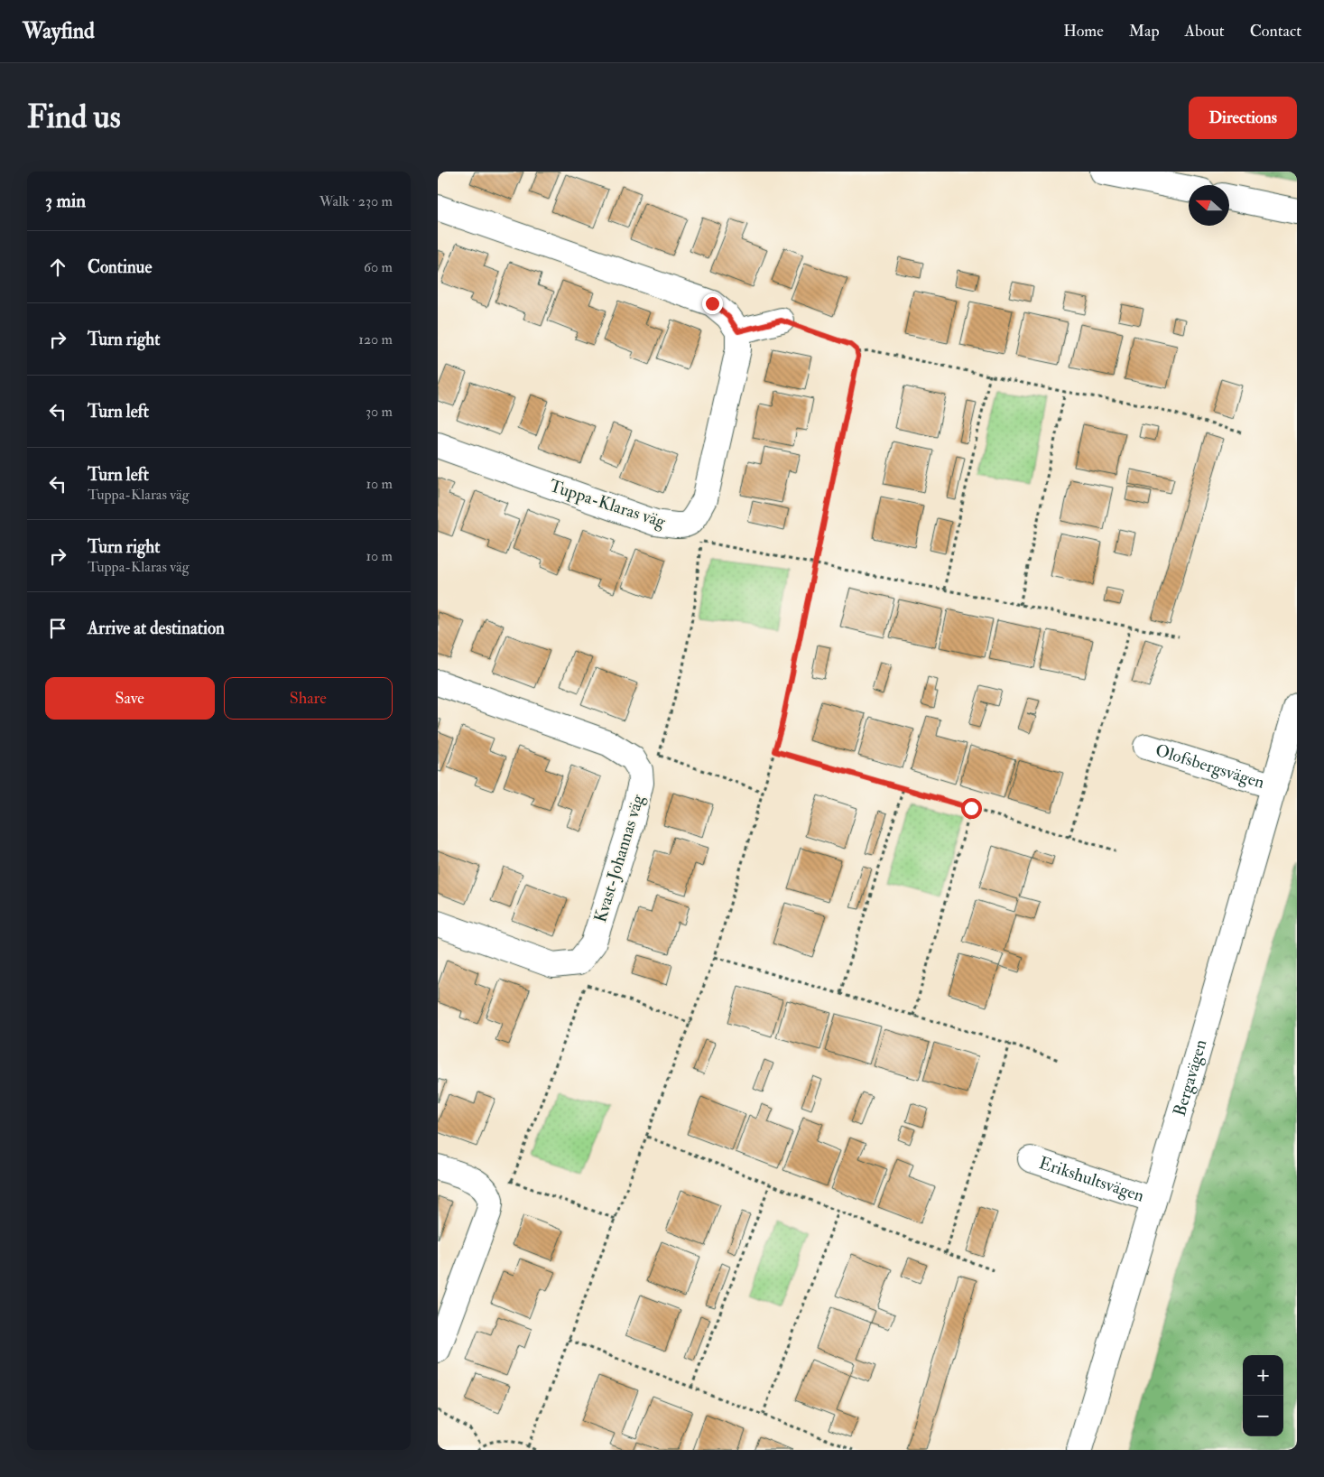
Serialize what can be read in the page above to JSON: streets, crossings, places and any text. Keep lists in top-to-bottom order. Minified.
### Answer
{"streets":{"street":["Tuppa-Klaras väg","Olofsbergsvägen","Kvast-Johannas väg","Bergavägen","Erikshultsvägen"]},"crossings":[["Olofsbergsvägen","Bergavägen"],["Bergavägen","Erikshultsvägen"]],"north":"left","page":{"header":"Wayfind","nav":["Home","Map","About","Contact"],"buttons":["Directions",["Save","Share"]],"title":"Find us","heading":["3 min","Walk · 230 m"],"list":[["Continue","60 m"],["Turn right","120 m"],["Turn left","30 m"],["Turn left","Tuppa-Klaras väg","10 m"],["Turn right","Tuppa-Klaras väg","10 m"],"Arrive at destination"],"map_buttons":["+","−"]}}
